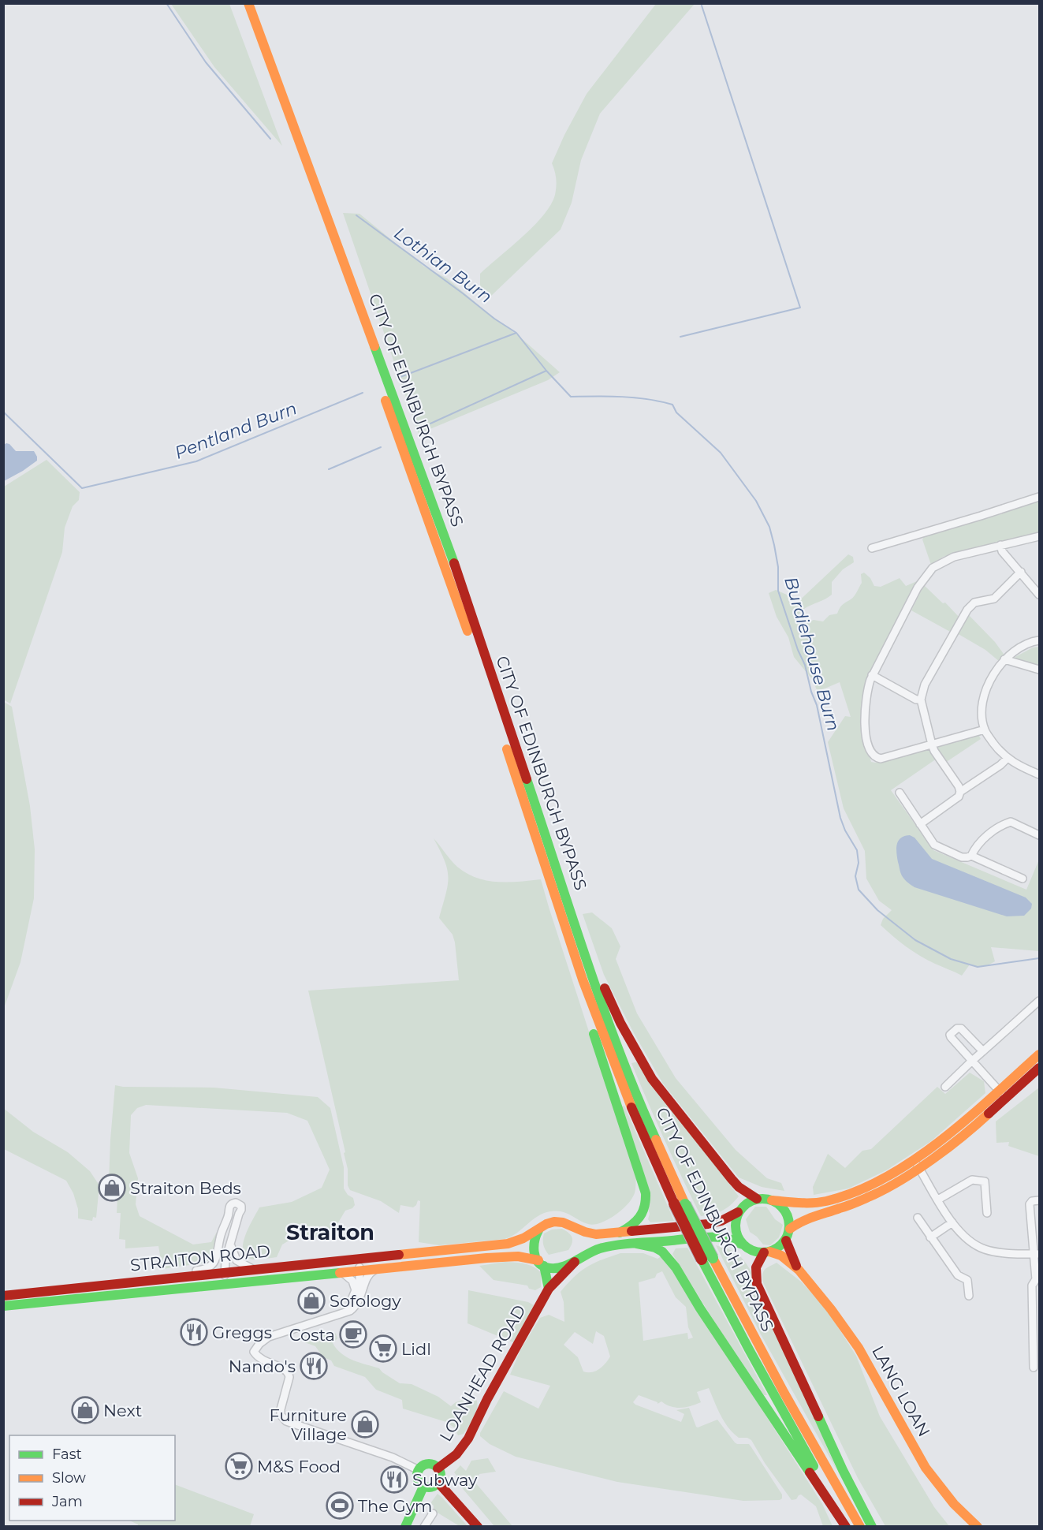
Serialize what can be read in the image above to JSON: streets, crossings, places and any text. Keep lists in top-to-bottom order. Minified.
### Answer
{"streets":{"main road":["CITY OF EDINBURGH BYPASS","STRAITON ROAD","LOANHEAD ROAD","LANG LOAN"]},"crossings":[["STRAITON ROAD","LOANHEAD ROAD"],["STRAITON ROAD","LANG LOAN"]],"districts":["Straiton"],"water":["Lothian Burn","Pentland Burn","Burdiehouse Burn"],"places":{"shop":["Straiton Beds","Sofology","Next","Furniture Village"],"restaurant":["Greggs","Nando's","Subway"],"cafe":["Costa"],"supermarket":["Lidl","M&S Food"],"sports":["The Gym"]},"legend":["Fast","Slow","Jam"]}
